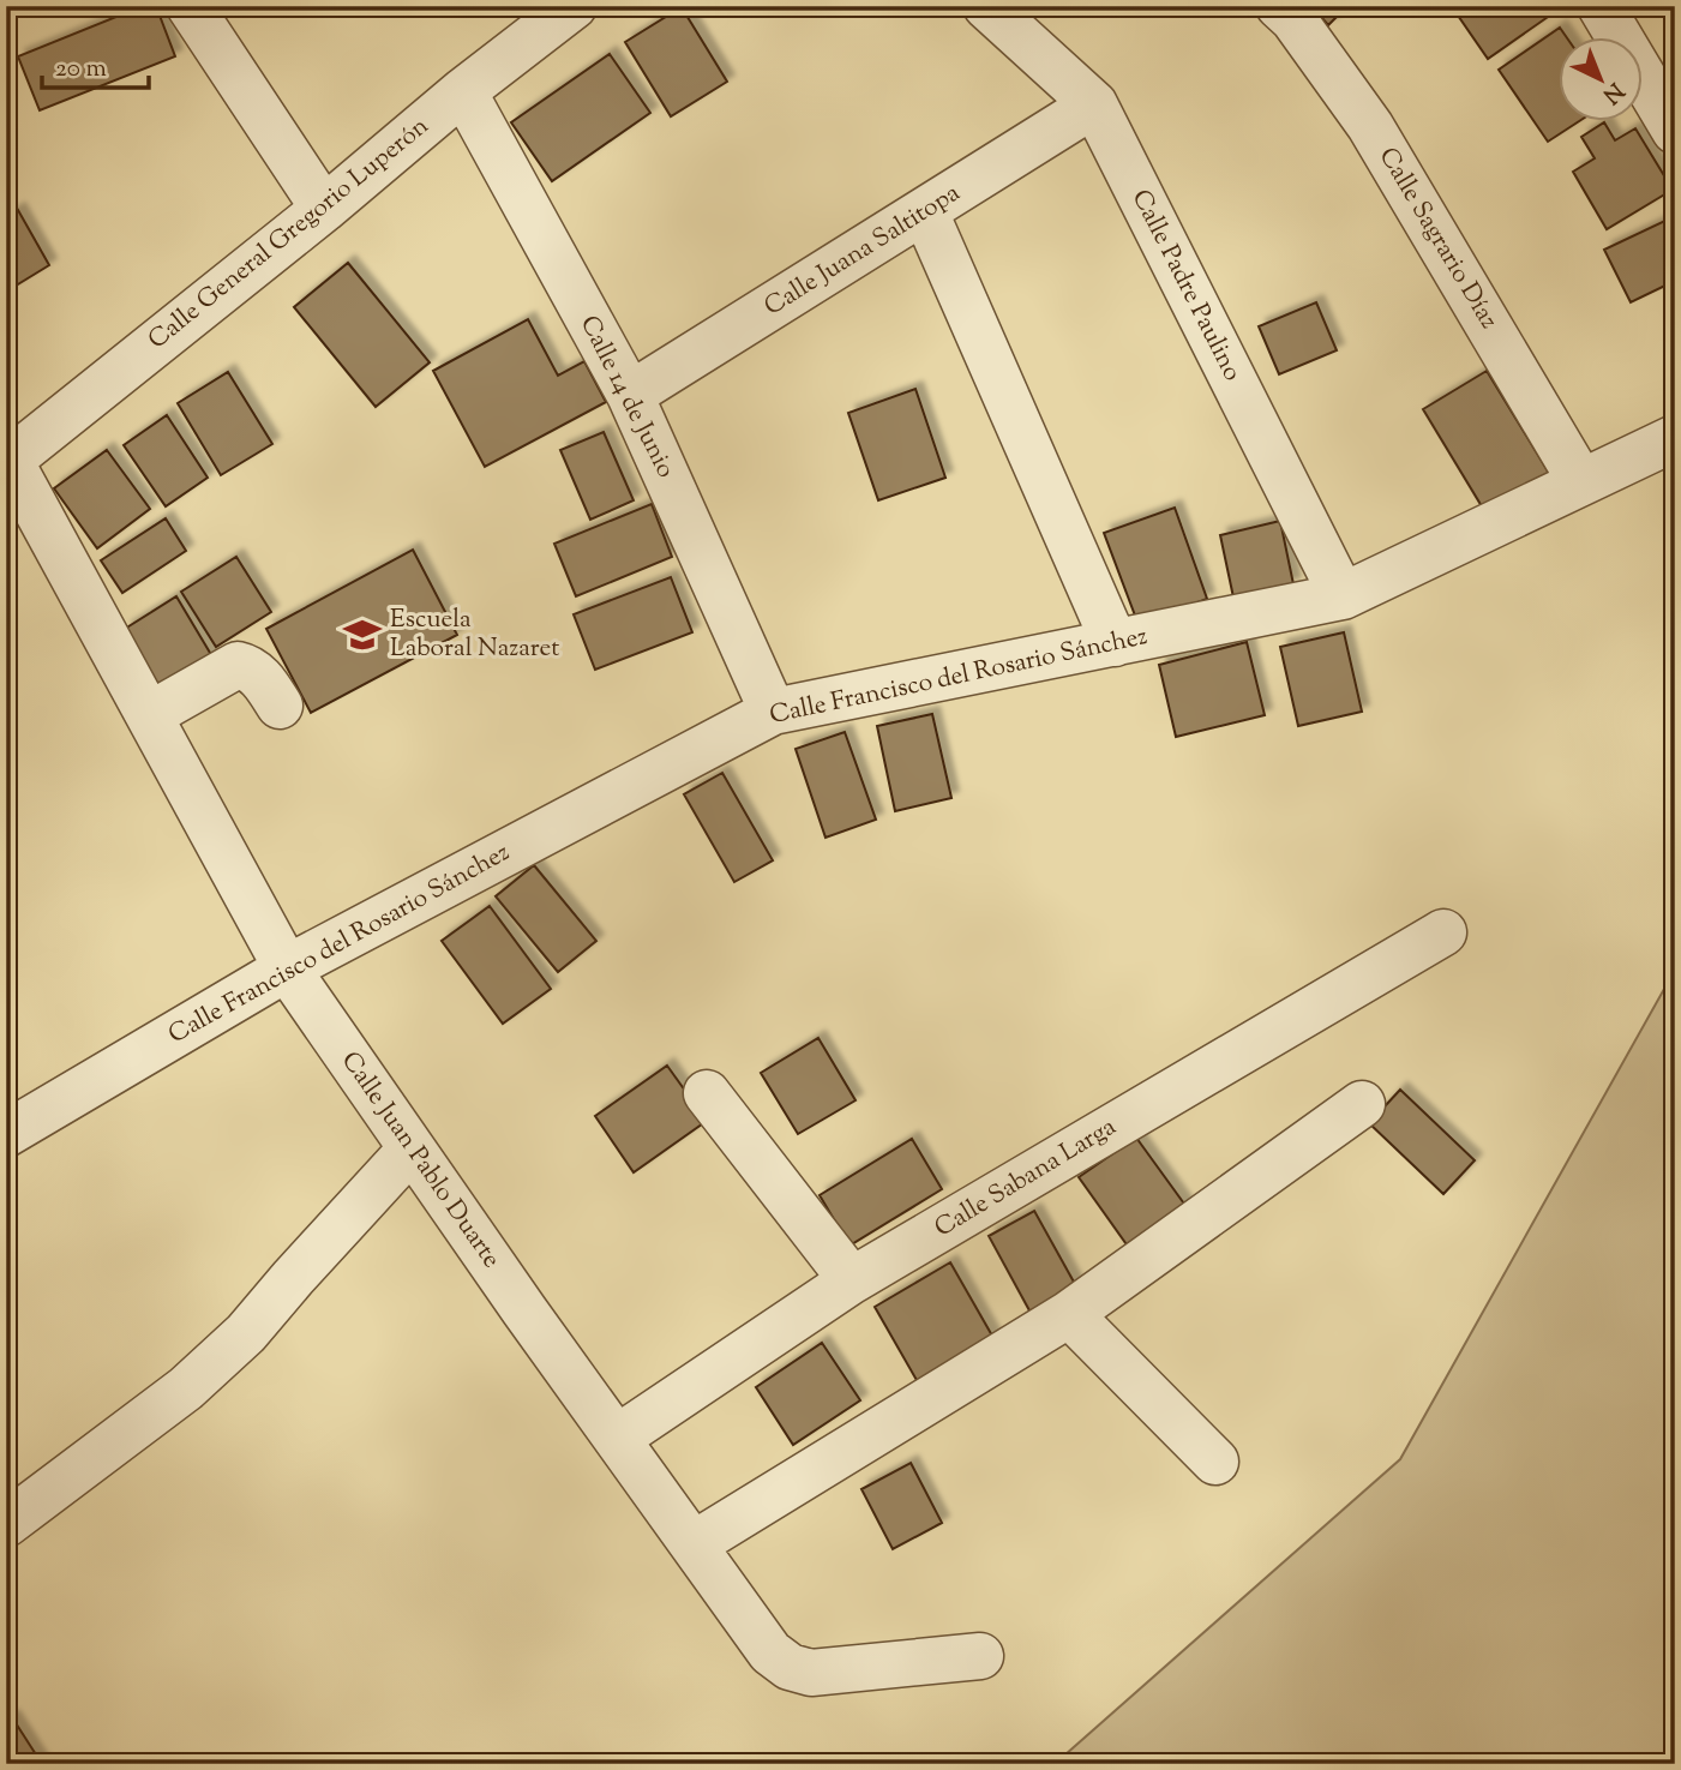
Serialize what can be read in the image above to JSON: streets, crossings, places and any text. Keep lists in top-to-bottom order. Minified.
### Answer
{"streets":{"street":["Calle General Gregorio Luperón","Calle Sagrario Díaz","Calle Juana Saltitopa","Calle Padre Paulino","Calle 14 de Junio","Calle Francisco del Rosario Sánchez","Calle Juan Pablo Duarte","Calle Sabana Larga"]},"crossings":[["Calle General Gregorio Luperón","Calle 14 de Junio"],["Calle General Gregorio Luperón","Calle Juan Pablo Duarte"],["Calle Sagrario Díaz","Calle Francisco del Rosario Sánchez"],["Calle Juana Saltitopa","Calle Padre Paulino"],["Calle Juana Saltitopa","Calle 14 de Junio"],["Calle Padre Paulino","Calle Francisco del Rosario Sánchez"],["Calle 14 de Junio","Calle Francisco del Rosario Sánchez"],["Calle Francisco del Rosario Sánchez","Calle Juan Pablo Duarte"],["Calle Juan Pablo Duarte","Calle Sabana Larga"]],"places":{"school or university":["Escuela Laboral Nazaret"]},"scale_bar":"20 m","north":"bottom right"}
